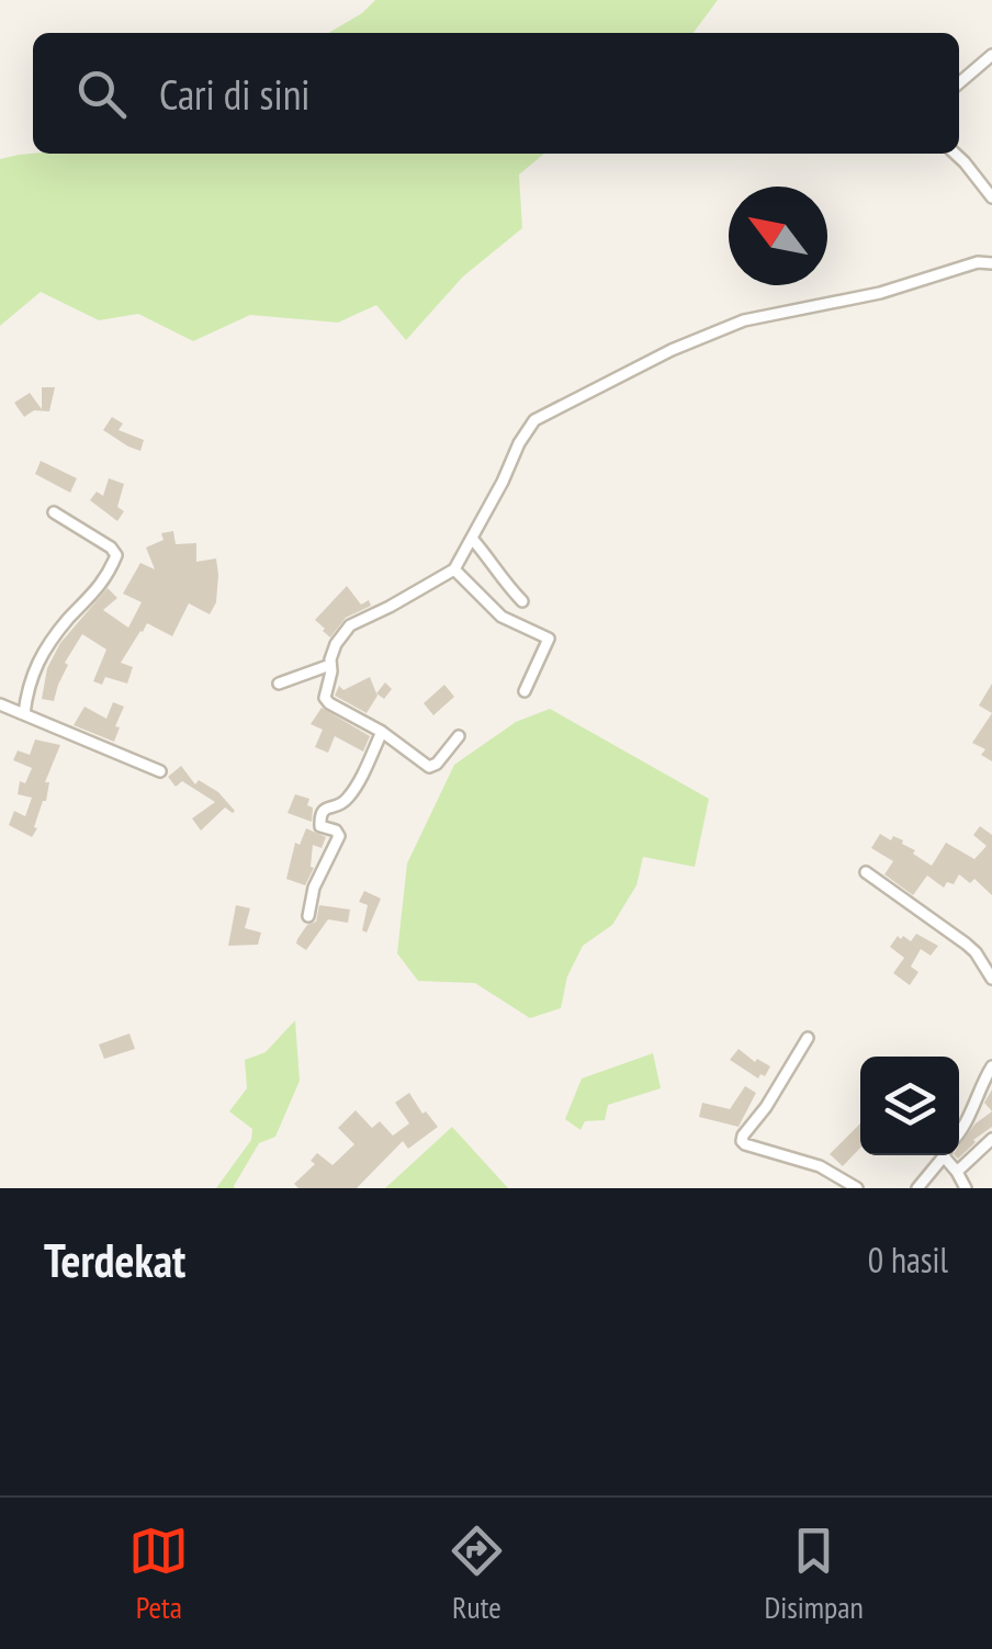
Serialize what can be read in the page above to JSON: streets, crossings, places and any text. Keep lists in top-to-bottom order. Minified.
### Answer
{"north":"top left","page":{"search":"Cari di sini","heading":["Terdekat","0 hasil"],"nav":["Peta","Rute","Disimpan"]}}
